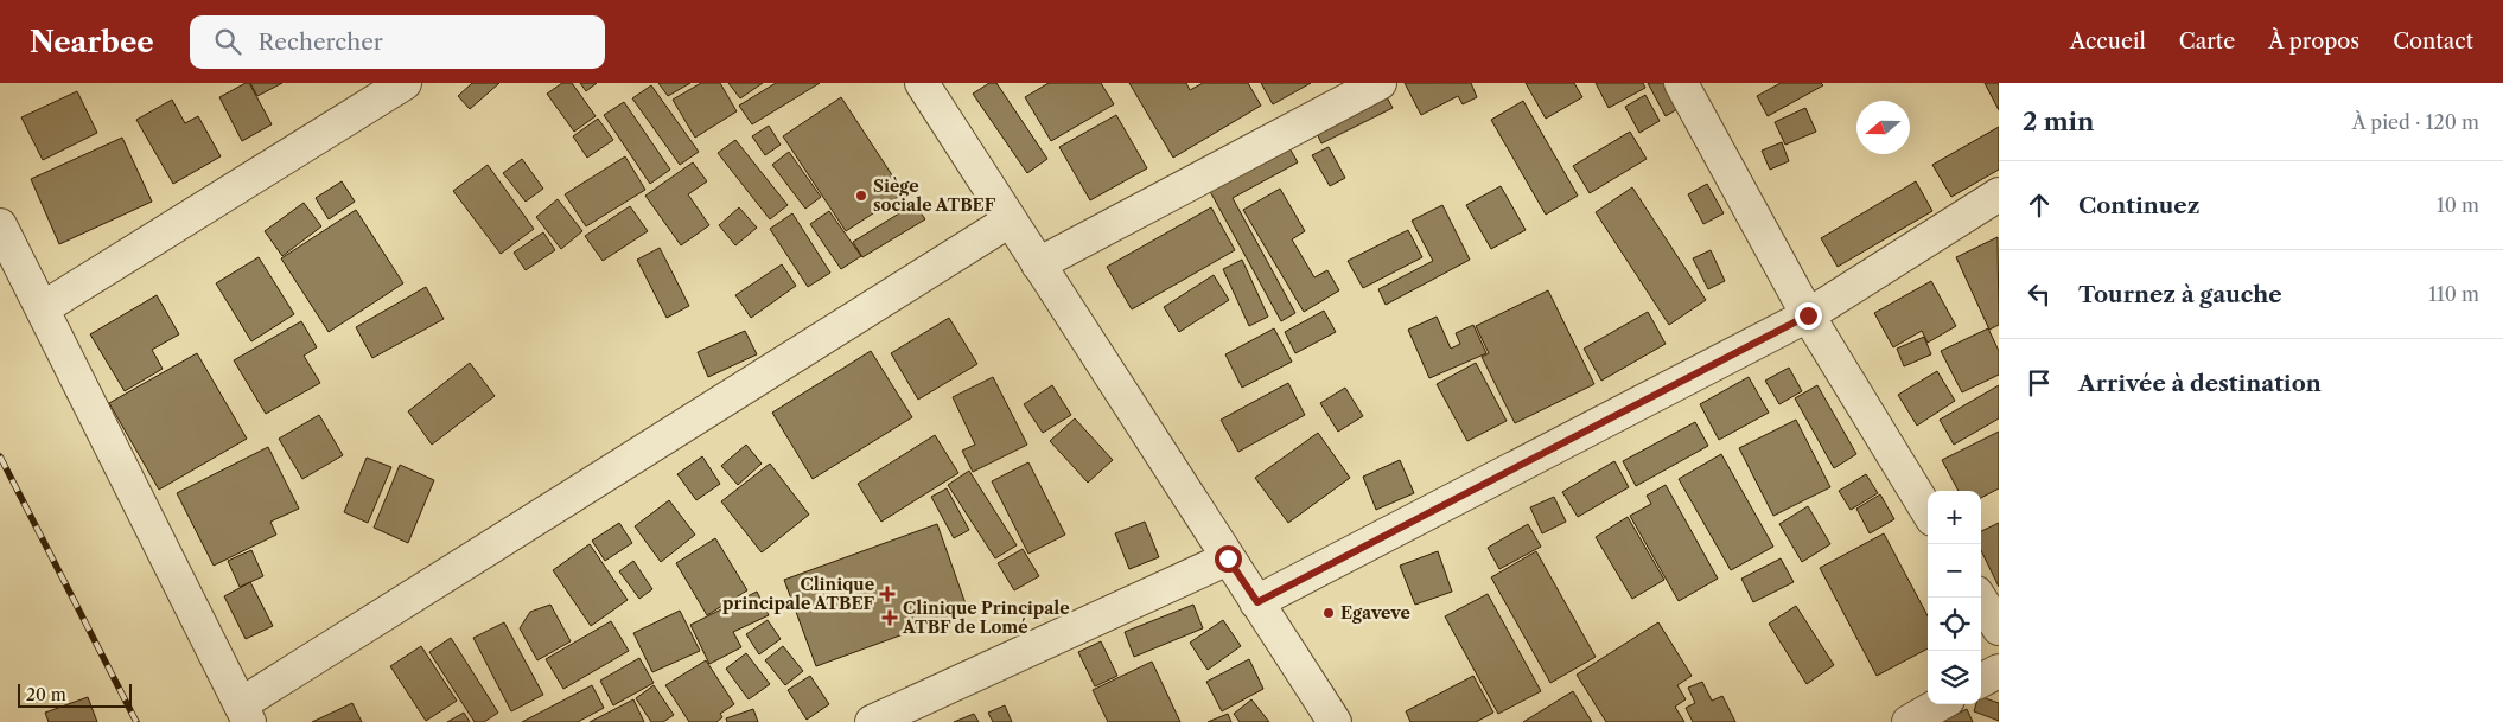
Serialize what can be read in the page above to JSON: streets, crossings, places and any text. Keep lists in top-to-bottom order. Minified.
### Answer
{"places":{"other":["Siège sociale ATBEF","Egaveve"],"health":["Clinique principale ATBEF","Clinique Principale ATBF de Lomé"]},"scale_bar":"20 m","north":"left","page":{"header":"Nearbee","search":"Rechercher","nav":["Accueil","Carte","À propos","Contact"],"heading":["2 min","À pied · 120 m"],"list":[["Continuez","10 m"],["Tournez à gauche","110 m"],"Arrivée à destination"],"map_buttons":["+","−"],"scale":"20 m"}}
